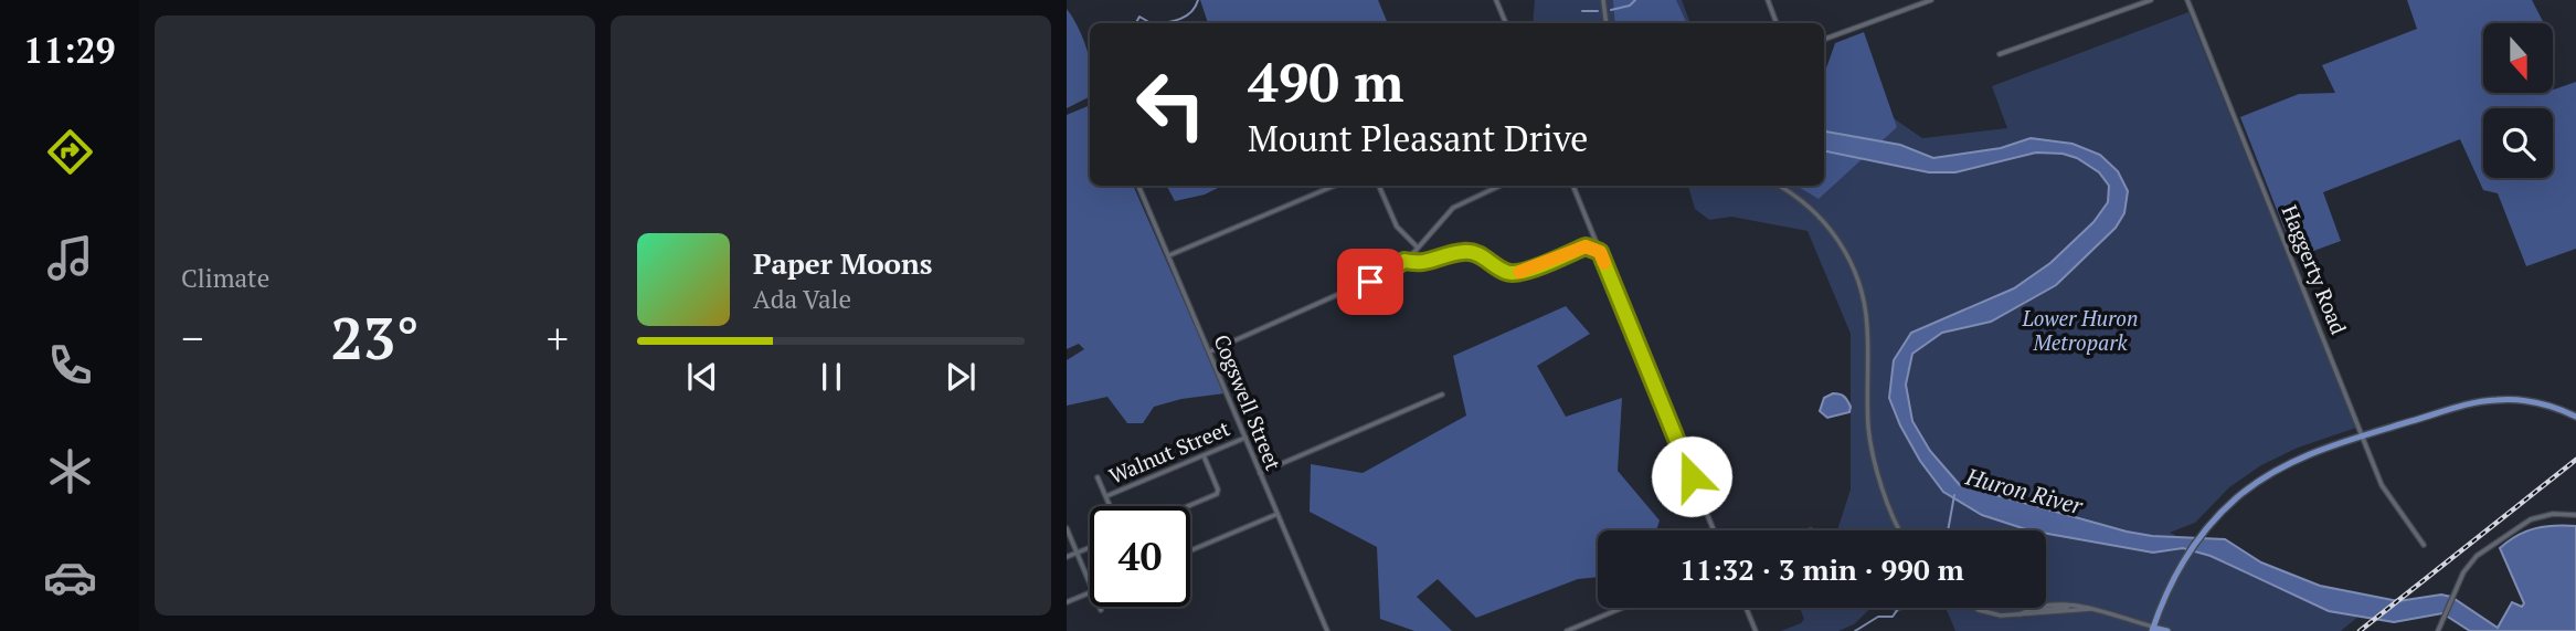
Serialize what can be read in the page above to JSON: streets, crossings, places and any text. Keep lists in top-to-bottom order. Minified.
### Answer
{"streets":{"street":["Haggerty Road","Cogswell Street","Walnut Street"]},"crossings":[["Cogswell Street","Walnut Street"]],"water":["Huron River"],"parks":["Lower Huron Metropark"],"north":"bottom","page":{"tabs":"11:29","tile":"Climate","turn":["490 m","Mount Pleasant Drive"],"song":["Paper Moons","Ada Vale"],"heat":["−","23°","+"],"limit":"40","trip":"11:32 · 3 min · 990 m"}}
